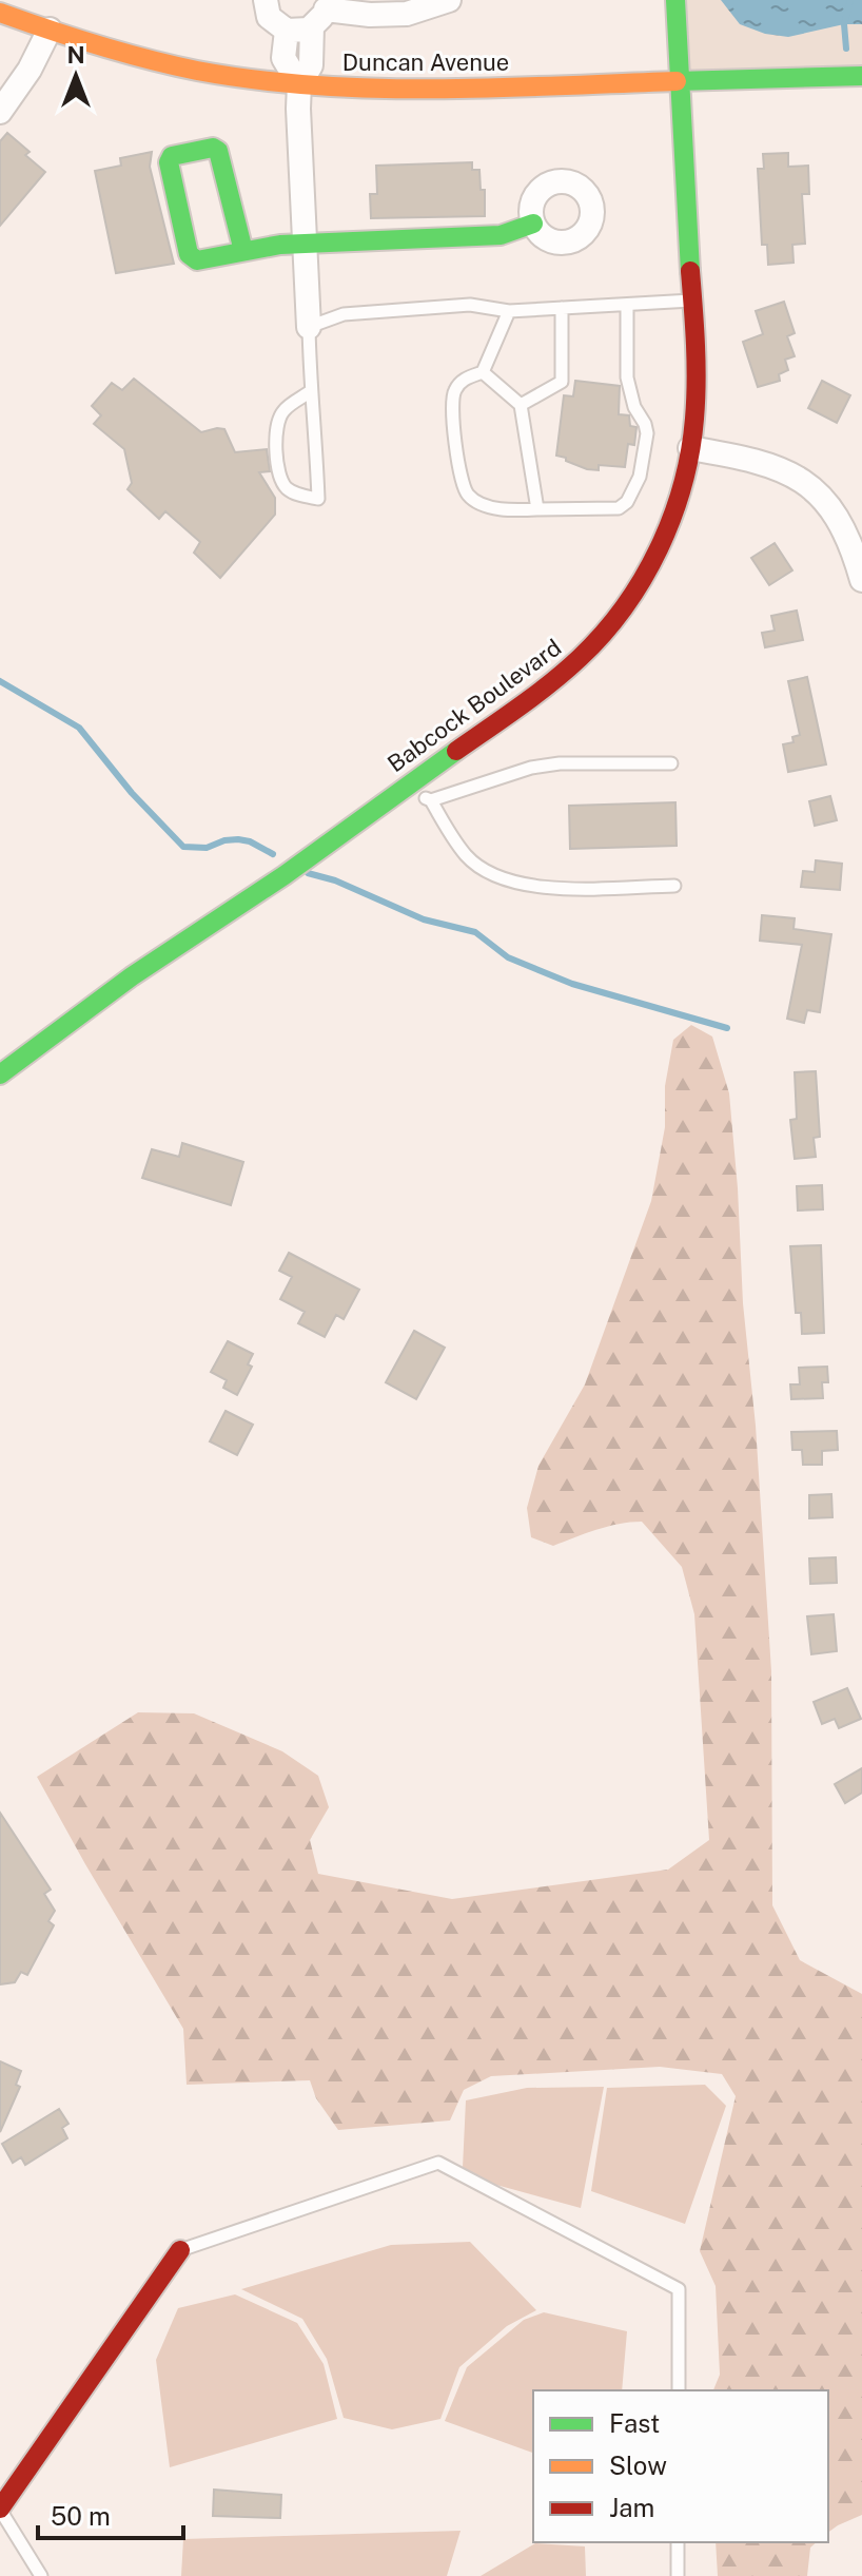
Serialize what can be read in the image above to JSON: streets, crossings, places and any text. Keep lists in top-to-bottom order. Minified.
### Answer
{"streets":{"street":["Duncan Avenue","Babcock Boulevard"]},"crossings":[["Duncan Avenue","Babcock Boulevard"]],"legend":["Fast","Slow","Jam"],"scale_bar":"50 m","north":"top"}
